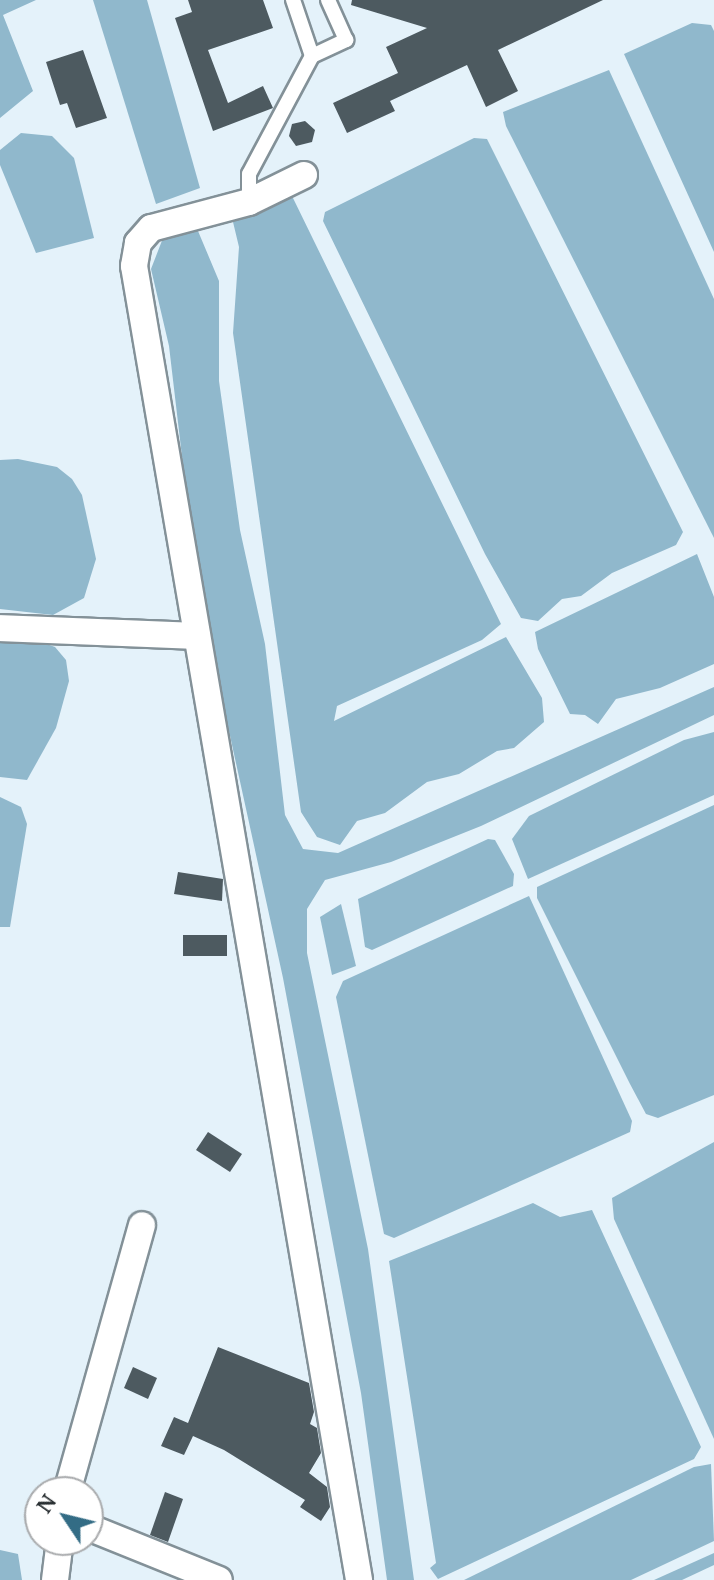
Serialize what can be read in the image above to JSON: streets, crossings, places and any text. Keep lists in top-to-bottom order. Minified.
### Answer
{"north":"top left"}
